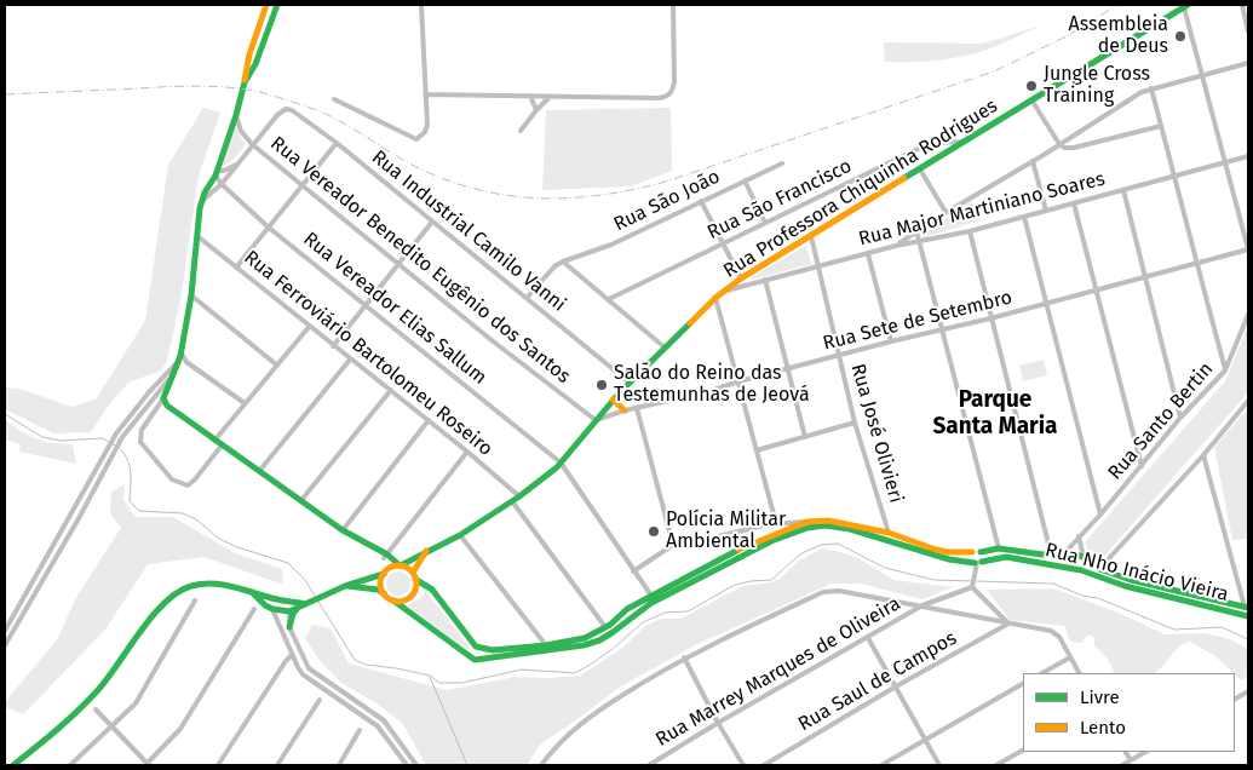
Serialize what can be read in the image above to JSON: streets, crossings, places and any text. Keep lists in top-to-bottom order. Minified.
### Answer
{"streets":{"main road":["Rua Professora Chiquinha Rodrigues","Rua Nho Inácio Vieira"],"street":["Rua São Francisco","Rua São João","Rua Major Martiniano Soares","Rua Industrial Camilo Vanni","Rua Vereador Benedito Eugênio dos Santos","Rua Vereador Elias Sallum","Rua Sete de Setembro","Rua Ferroviário Bartolomeu Roseiro","Rua Santo Bertin","Rua José Olivieri","Rua Marrey Marques de Oliveira","Rua Saul de Campos"]},"crossings":[["Rua Professora Chiquinha Rodrigues","Rua São Francisco"],["Rua Professora Chiquinha Rodrigues","Rua Major Martiniano Soares"],["Rua Professora Chiquinha Rodrigues","Rua Industrial Camilo Vanni"],["Rua Professora Chiquinha Rodrigues","Rua Vereador Benedito Eugênio dos Santos"],["Rua Professora Chiquinha Rodrigues","Rua Vereador Elias Sallum"],["Rua Professora Chiquinha Rodrigues","Rua Sete de Setembro"],["Rua Professora Chiquinha Rodrigues","Rua Ferroviário Bartolomeu Roseiro"],["Rua Professora Chiquinha Rodrigues","Rua José Olivieri"],["Rua Professora Chiquinha Rodrigues","Rua Nho Inácio Vieira"],["Rua Major Martiniano Soares","Rua José Olivieri"],["Rua Industrial Camilo Vanni","Rua Vereador Benedito Eugênio dos Santos"],["Rua Vereador Benedito Eugênio dos Santos","Rua Sete de Setembro"],["Rua Sete de Setembro","Rua José Olivieri"],["Rua Santo Bertin","Rua Nho Inácio Vieira"],["Rua José Olivieri","Rua Nho Inácio Vieira"]],"districts":["Parque Santa Maria"],"places":["Assembleia de Deus","Jungle Cross Training","Salão do Reino das Testemunhas de Jeová","Polícia Militar Ambiental"],"legend":["Livre","Lento"]}
